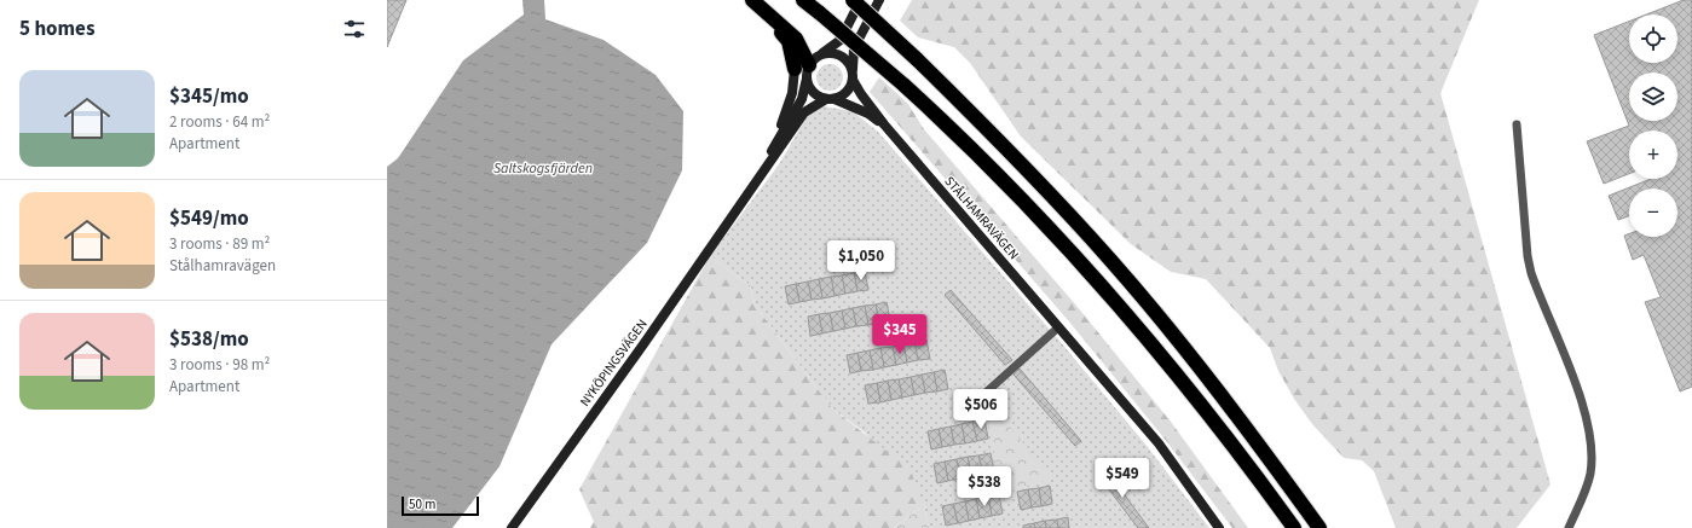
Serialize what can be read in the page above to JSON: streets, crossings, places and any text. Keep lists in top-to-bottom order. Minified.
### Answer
{"streets":{"main road":["STÅLHAMRAVÄGEN","NYKÖPINGSVÄGEN"]},"crossings":[["STÅLHAMRAVÄGEN","NYKÖPINGSVÄGEN"]],"water":["Saltskogsfjärden"],"scale_bar":"50 m","page":{"heading":"5 homes","map_buttons":["+","−"],"list":[{"name":"$345/mo","note":"2 rooms · 64 m² · Apartment"},{"name":"$549/mo","note":"3 rooms · 89 m² · Stålhamravägen"},{"name":"$538/mo","note":"3 rooms · 98 m² · Apartment"}],"price":["$1,050","$345","$506","$549","$538"],"scale":"50 m"}}
